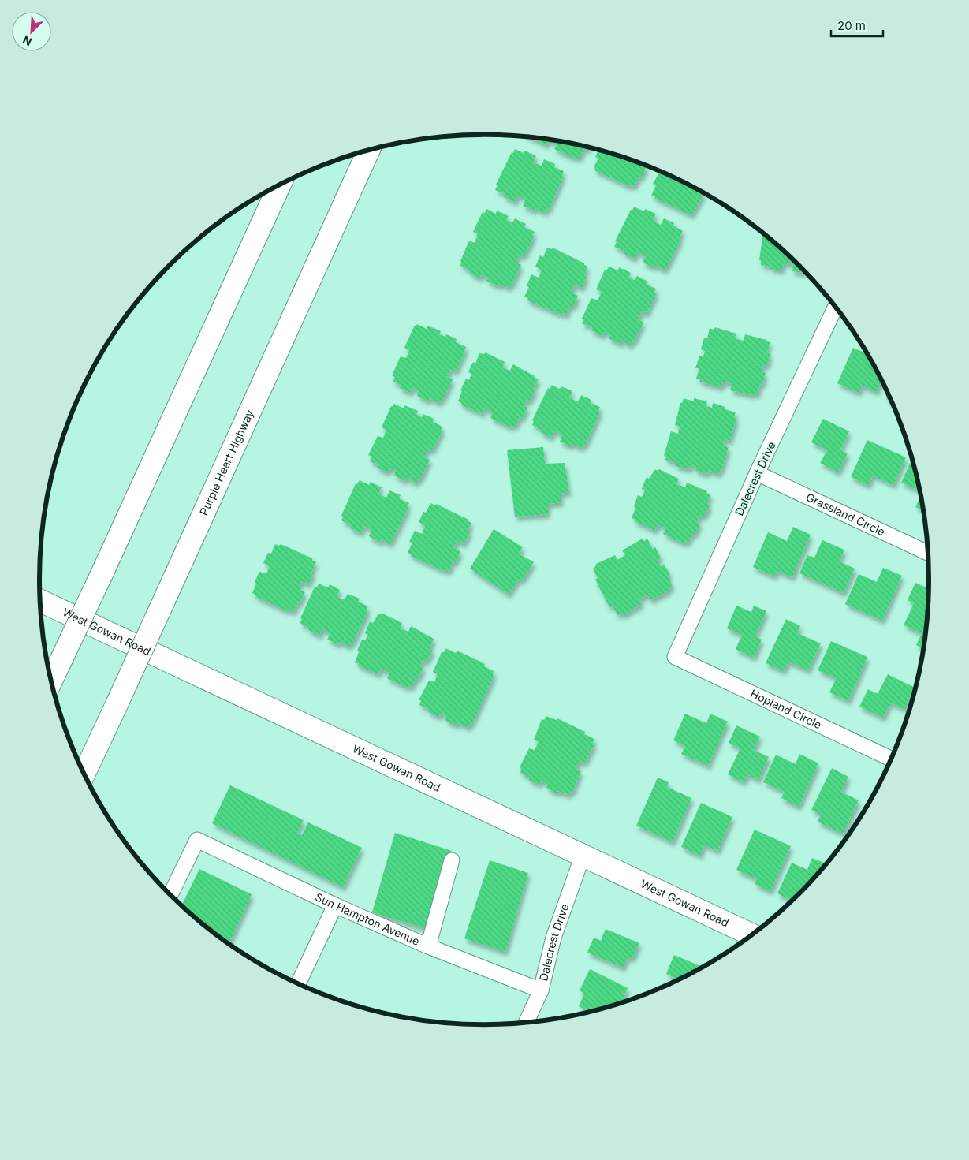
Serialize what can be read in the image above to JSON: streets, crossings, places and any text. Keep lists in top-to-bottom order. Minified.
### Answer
{"streets":{"main road":["Purple Heart Highway","West Gowan Road"],"street":["Dalecrest Drive","Grassland Circle","Hopland Circle","Sun Hampton Avenue"]},"crossings":[["Dalecrest Drive","Grassland Circle"],["Dalecrest Drive","West Gowan Road"],["Dalecrest Drive","Hopland Circle"],["Dalecrest Drive","Sun Hampton Avenue"]],"scale_bar":"20 m","north":"bottom left"}
